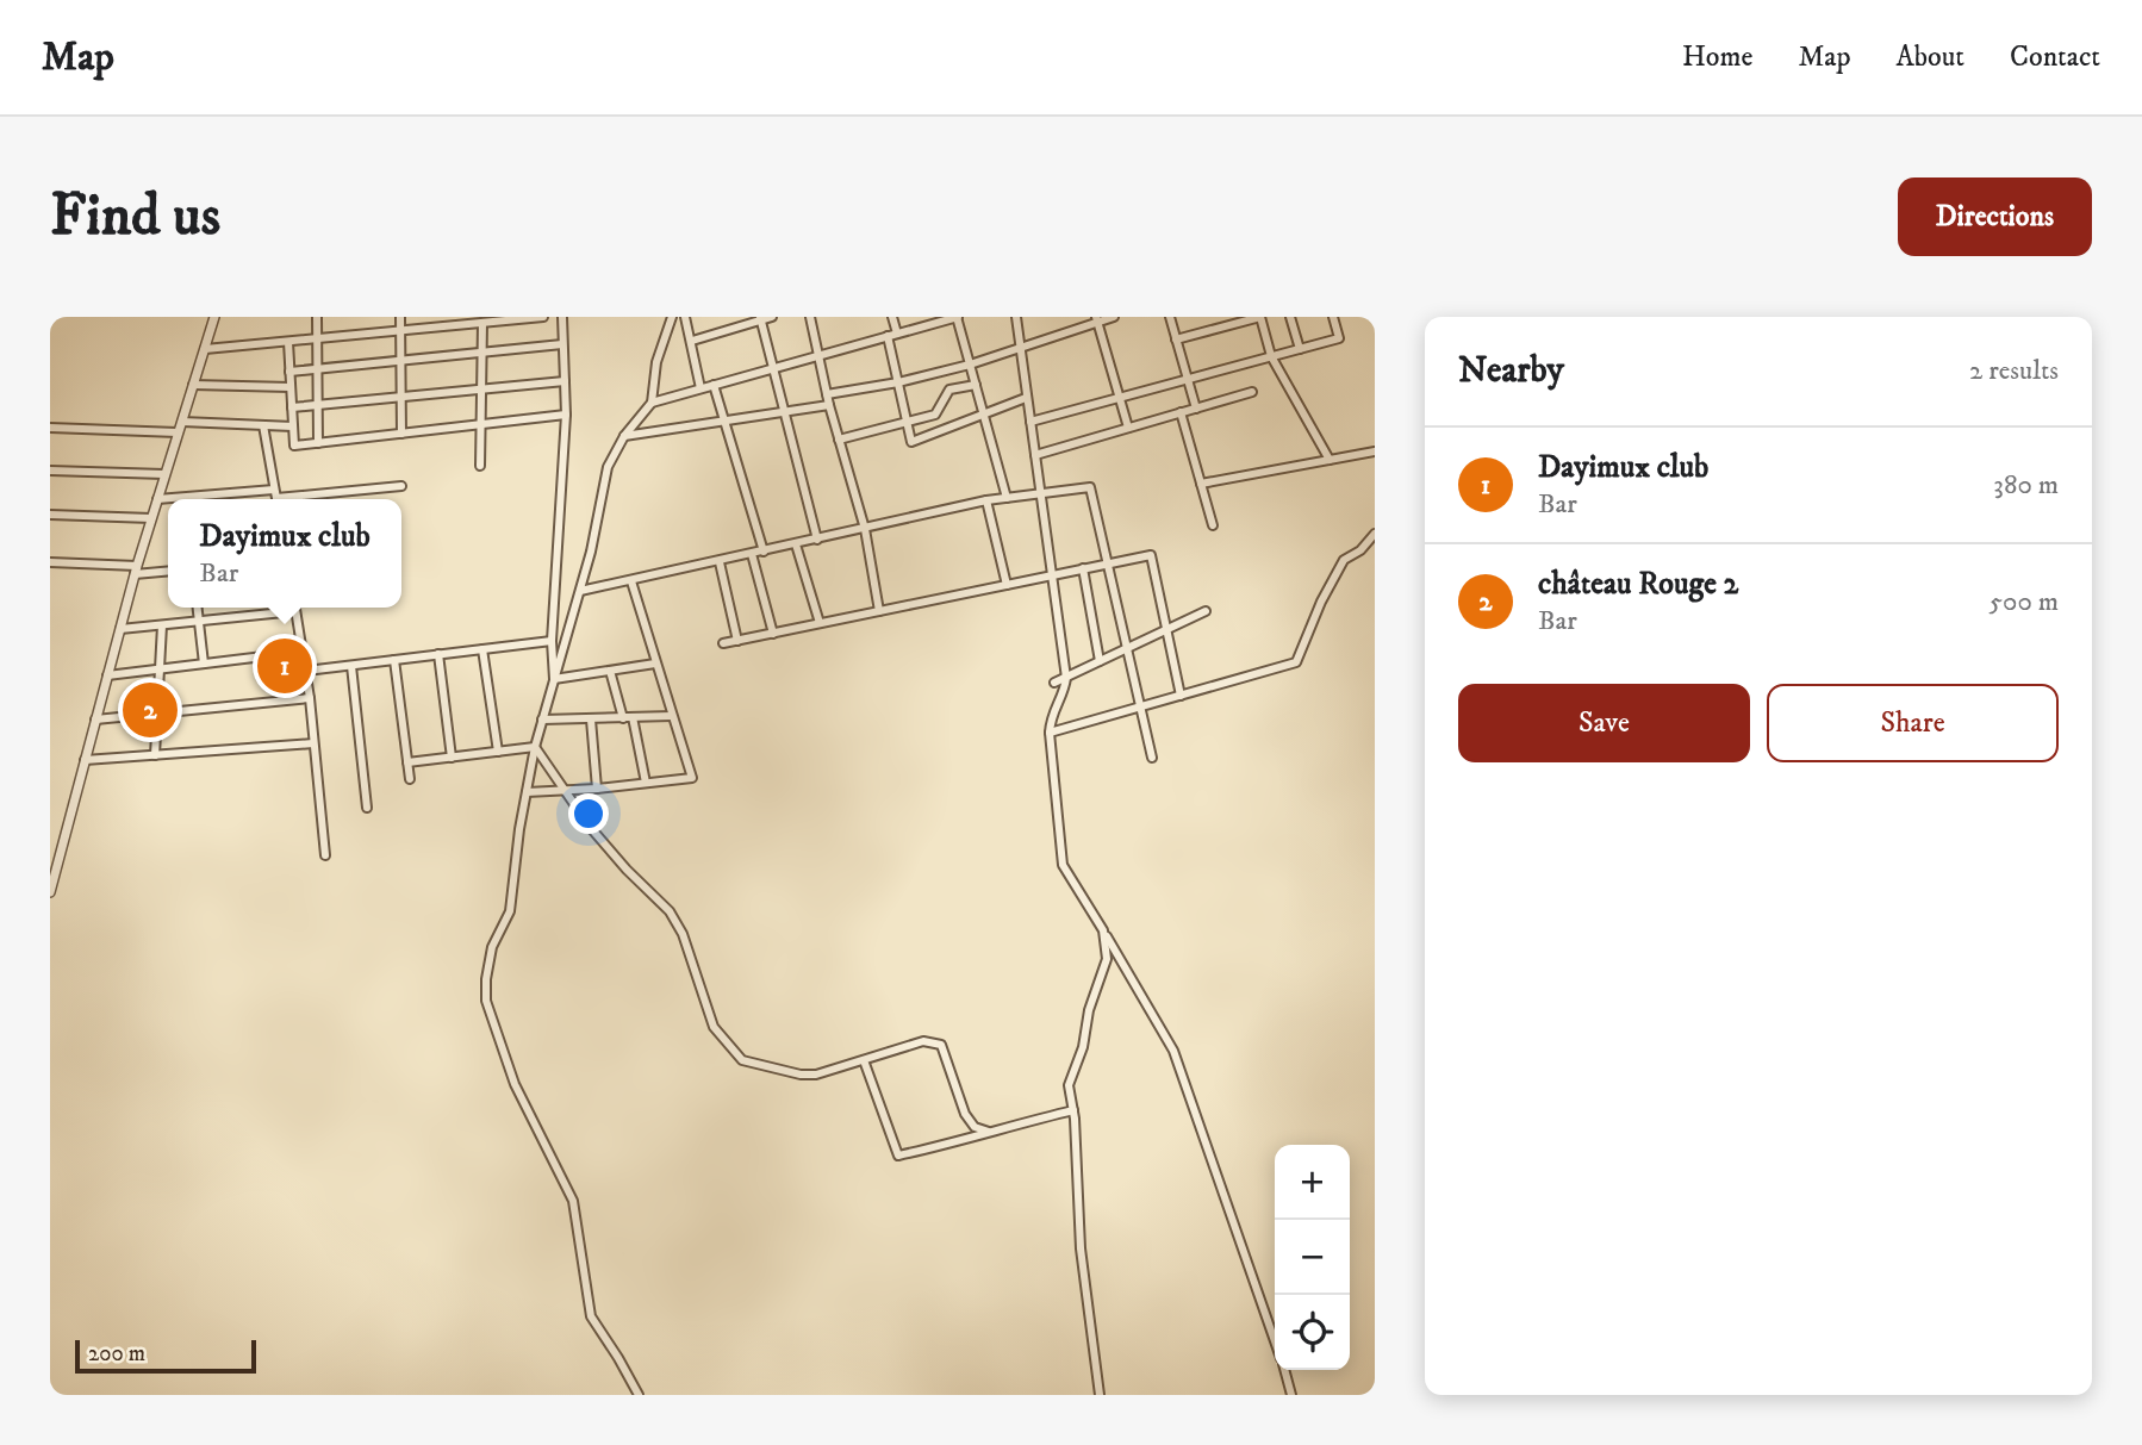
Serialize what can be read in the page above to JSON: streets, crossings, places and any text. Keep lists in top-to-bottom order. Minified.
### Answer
{"scale_bar":"200 m","page":{"header":"Map","nav":["Home","Map","About","Contact"],"buttons":["Directions",["Save","Share"]],"title":"Find us","heading":["Nearby","2 results"],"list":[{"mark":"1","name":"Dayimux club","note":"Bar","value":"380 m"},{"mark":"2","name":"château Rouge 2","note":"Bar","value":"500 m"}],"popup":["Dayimux club","Bar"],"pins":["1","2"],"map_buttons":["+","−"],"scale":"200 m"}}
